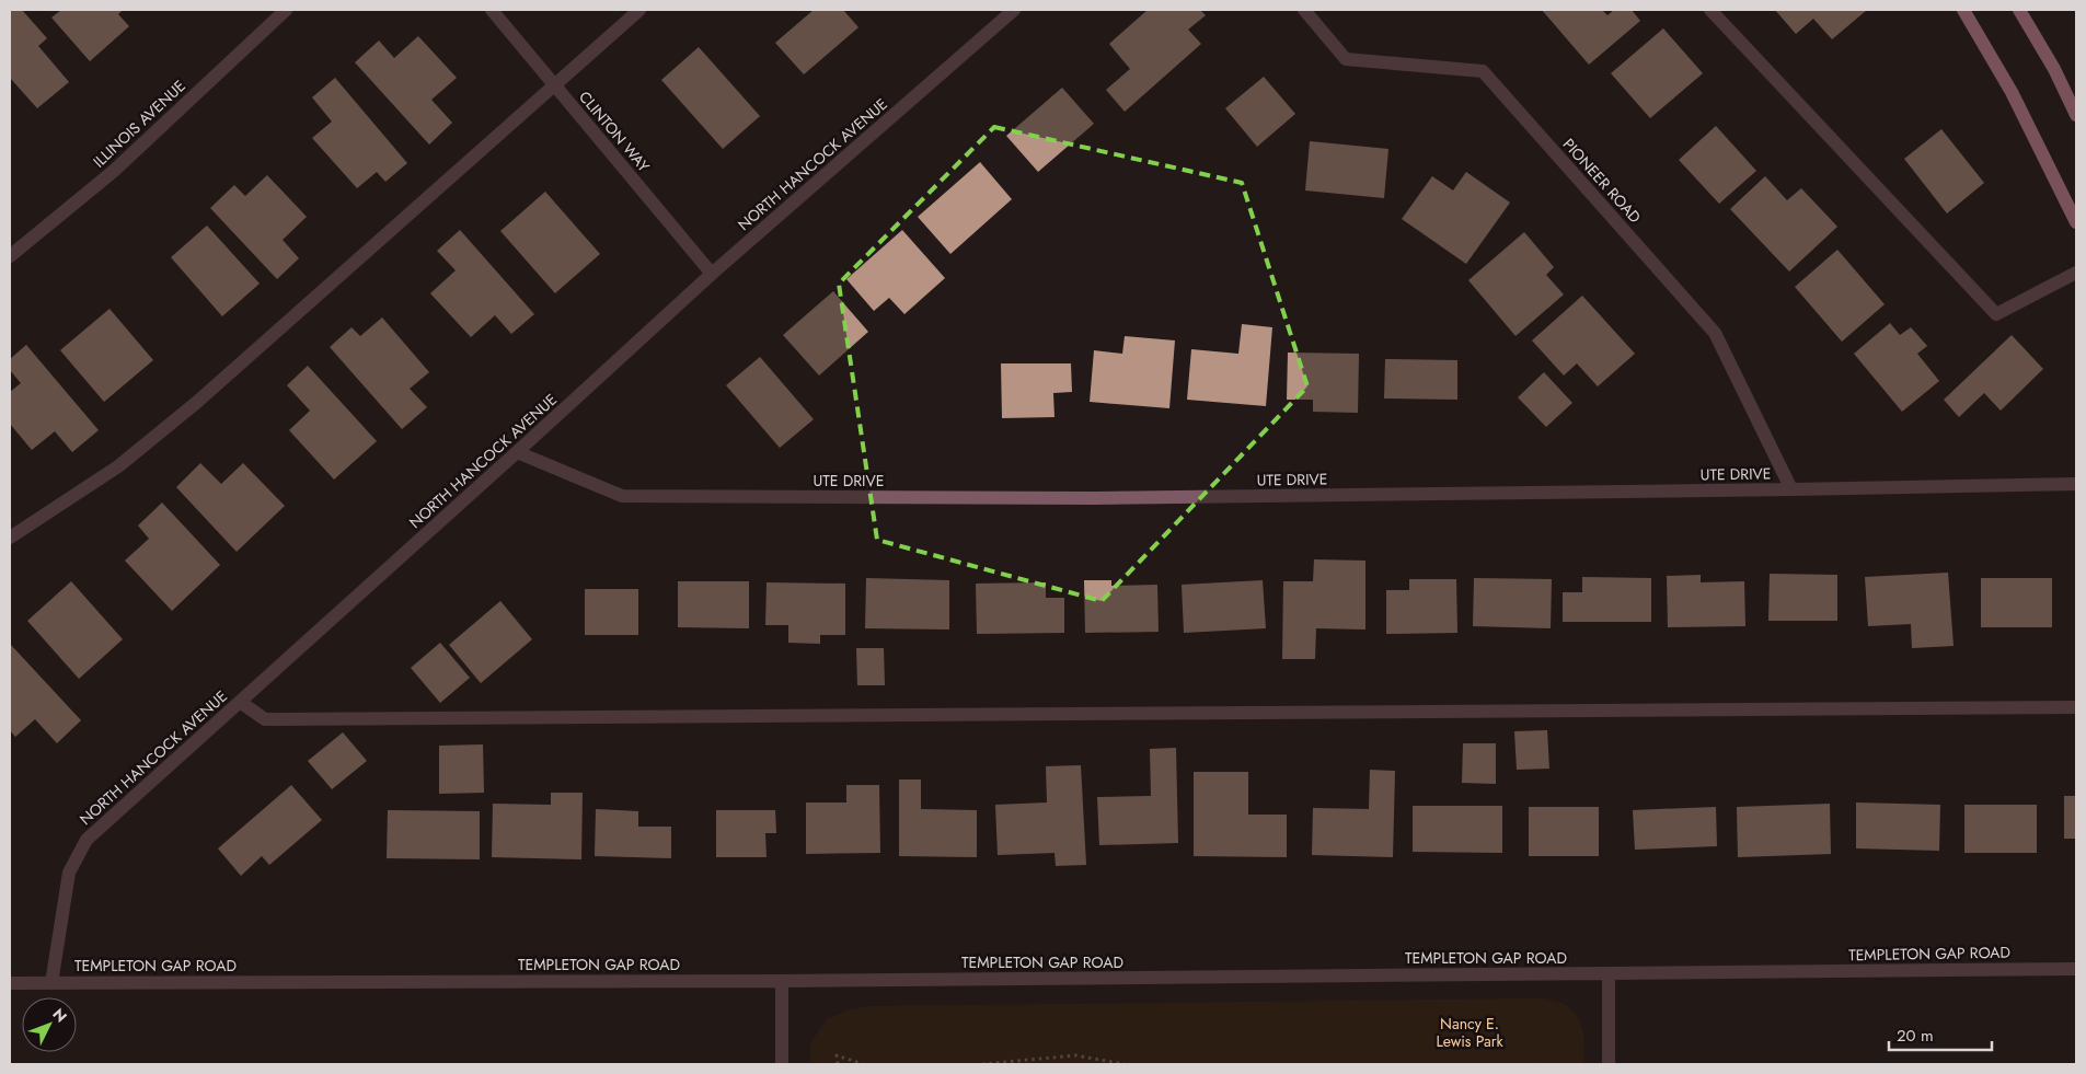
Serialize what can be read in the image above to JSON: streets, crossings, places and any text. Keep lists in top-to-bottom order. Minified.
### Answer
{"streets":{"street":["ILLINOIS AVENUE","CLINTON WAY","NORTH HANCOCK AVENUE","PIONEER ROAD","UTE DRIVE","TEMPLETON GAP ROAD"]},"crossings":[["CLINTON WAY","NORTH HANCOCK AVENUE"],["NORTH HANCOCK AVENUE","UTE DRIVE"],["NORTH HANCOCK AVENUE","TEMPLETON GAP ROAD"],["PIONEER ROAD","UTE DRIVE"]],"parks":["Nancy E. Lewis Park"],"scale_bar":"20 m","north":"top right"}
